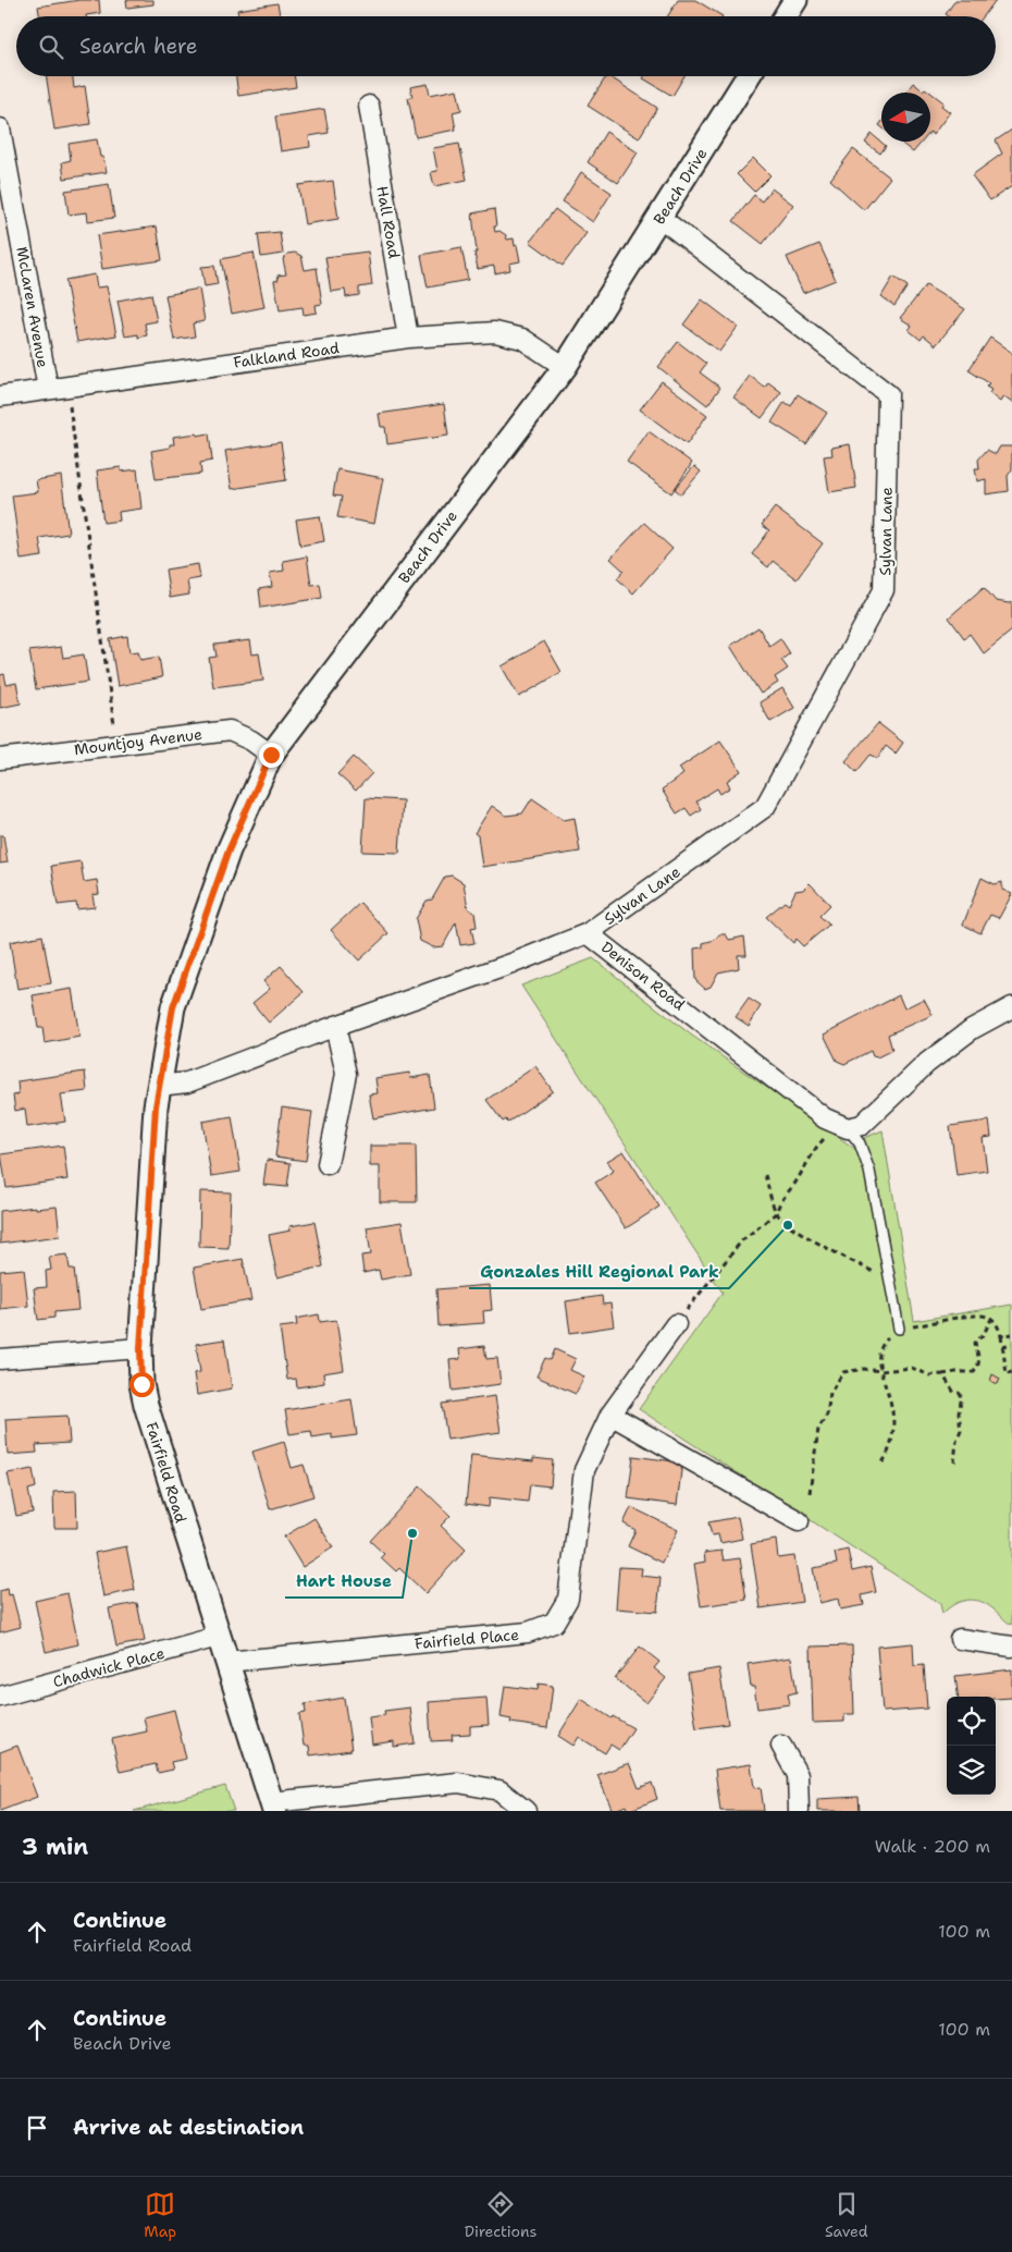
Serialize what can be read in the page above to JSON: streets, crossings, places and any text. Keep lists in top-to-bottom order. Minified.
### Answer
{"streets":{"street":["Beach Drive","Hall Road","McLaren Avenue","Falkland Road","Sylvan Lane","Mountjoy Avenue","Denison Road","Fairfield Road","Fairfield Place","Chadwick Place"]},"crossings":[["Beach Drive","Falkland Road"],["Beach Drive","Sylvan Lane"],["Beach Drive","Mountjoy Avenue"],["Beach Drive","Fairfield Road"],["Hall Road","Falkland Road"],["McLaren Avenue","Falkland Road"],["Sylvan Lane","Denison Road"],["Denison Road","Fairfield Road"],["Fairfield Road","Fairfield Place"],["Fairfield Road","Chadwick Place"]],"places":["Gonzales Hill Regional Park","Hart House"],"north":"left","page":{"search":"Search here","heading":["3 min","Walk · 200 m"],"list":[["Continue","Fairfield Road","100 m"],["Continue","Beach Drive","100 m"],"Arrive at destination"],"nav":["Map","Directions","Saved"]}}
